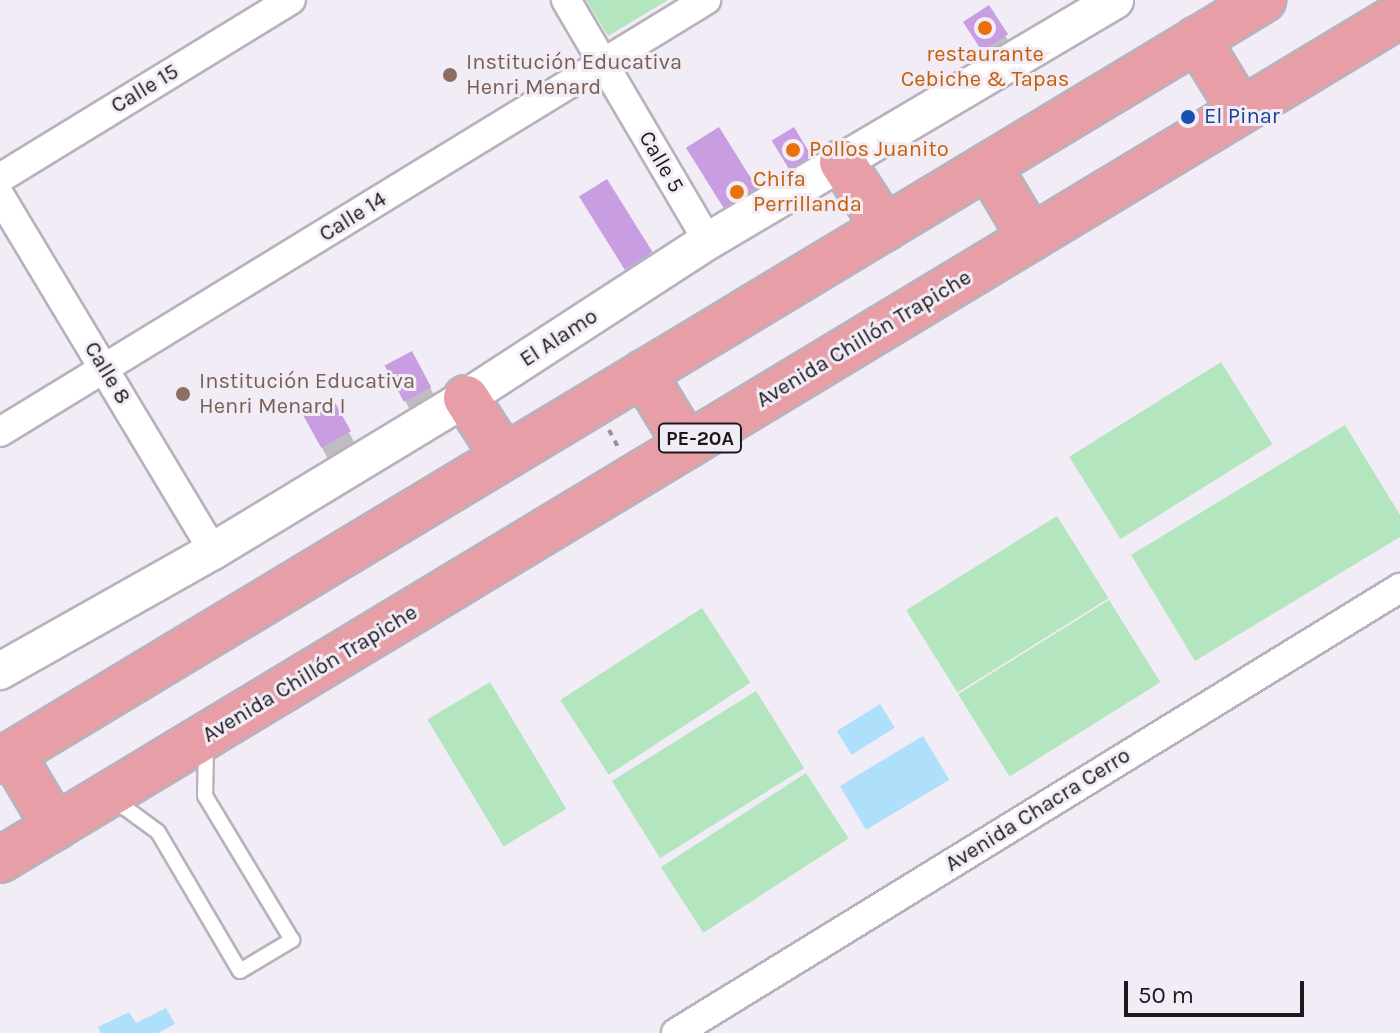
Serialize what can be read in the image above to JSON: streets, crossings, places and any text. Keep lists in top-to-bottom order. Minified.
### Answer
{"streets":{"main road":["Avenida Chillón Trapiche","PE-20A"],"street":["Calle 15","Calle 5","Calle 14","El Alamo","Calle 8","Avenida Chacra Cerro"]},"crossings":[["Calle 5","Calle 14"],["Calle 5","El Alamo"],["Calle 14","Calle 8"],["El Alamo","Calle 8"]],"places":["restaurante Cebiche & Tapas","Institución Educativa Henri Menard","El Pinar","Pollos Juanito","Chifa Perrillanda","Institución Educativa Henri Menard I"],"scale_bar":"50 m"}
